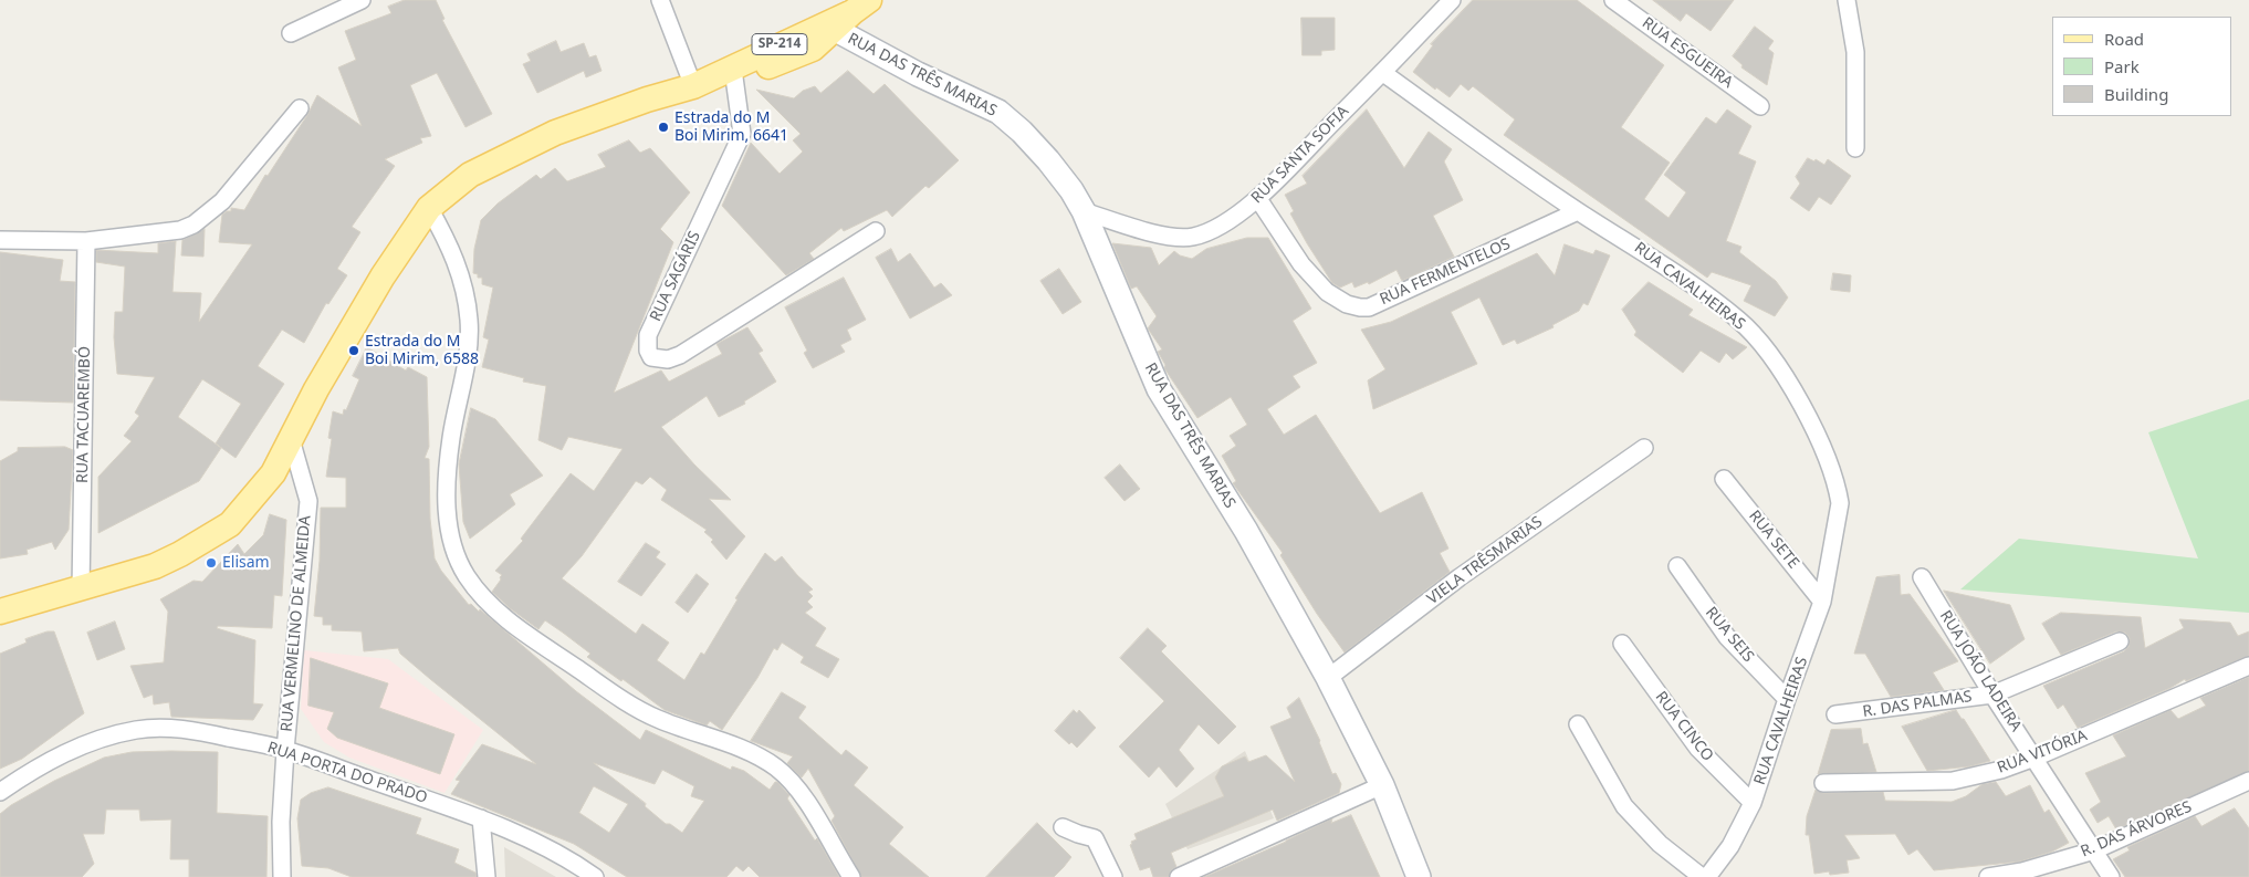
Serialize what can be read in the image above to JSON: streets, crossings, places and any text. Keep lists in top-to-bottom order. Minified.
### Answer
{"streets":{"main road":["SP-214"],"street":["RUA ESGUEIRA","RUA DAS TRÊS MARIAS","RUA SANTA SOFIA","RUA FERMENTELOS","RUA SAGÁRIS","RUA CAVALHEIRAS","RUA TACUAREMBÓ","RUA SETE","VIELA TRÊSMARIAS","RUA VERMELINO DE ALMEIDA","RUA SEIS","RUA JOÃO LADEIRA","R. DAS PALMAS","RUA CINCO","RUA VITÓRIA","RUA PORTA DO PRADO","R. DAS ÁRVORES"]},"crossings":[["SP-214","RUA TACUAREMBÓ"],["SP-214","RUA VERMELINO DE ALMEIDA"],["RUA DAS TRÊS MARIAS","RUA SANTA SOFIA"],["RUA DAS TRÊS MARIAS","VIELA TRÊSMARIAS"],["RUA SANTA SOFIA","RUA FERMENTELOS"],["RUA SANTA SOFIA","RUA CAVALHEIRAS"],["RUA FERMENTELOS","RUA CAVALHEIRAS"],["RUA CAVALHEIRAS","RUA SETE"],["RUA CAVALHEIRAS","RUA SEIS"],["RUA CAVALHEIRAS","RUA CINCO"],["RUA VERMELINO DE ALMEIDA","RUA PORTA DO PRADO"],["RUA JOÃO LADEIRA","R. DAS PALMAS"],["RUA JOÃO LADEIRA","RUA VITÓRIA"],["RUA JOÃO LADEIRA","R. DAS ÁRVORES"]],"places":["Estrada do M Boi Mirim, 6641","Estrada do M Boi Mirim, 6588","Elisam"],"legend":["Road","Park","Building"]}
